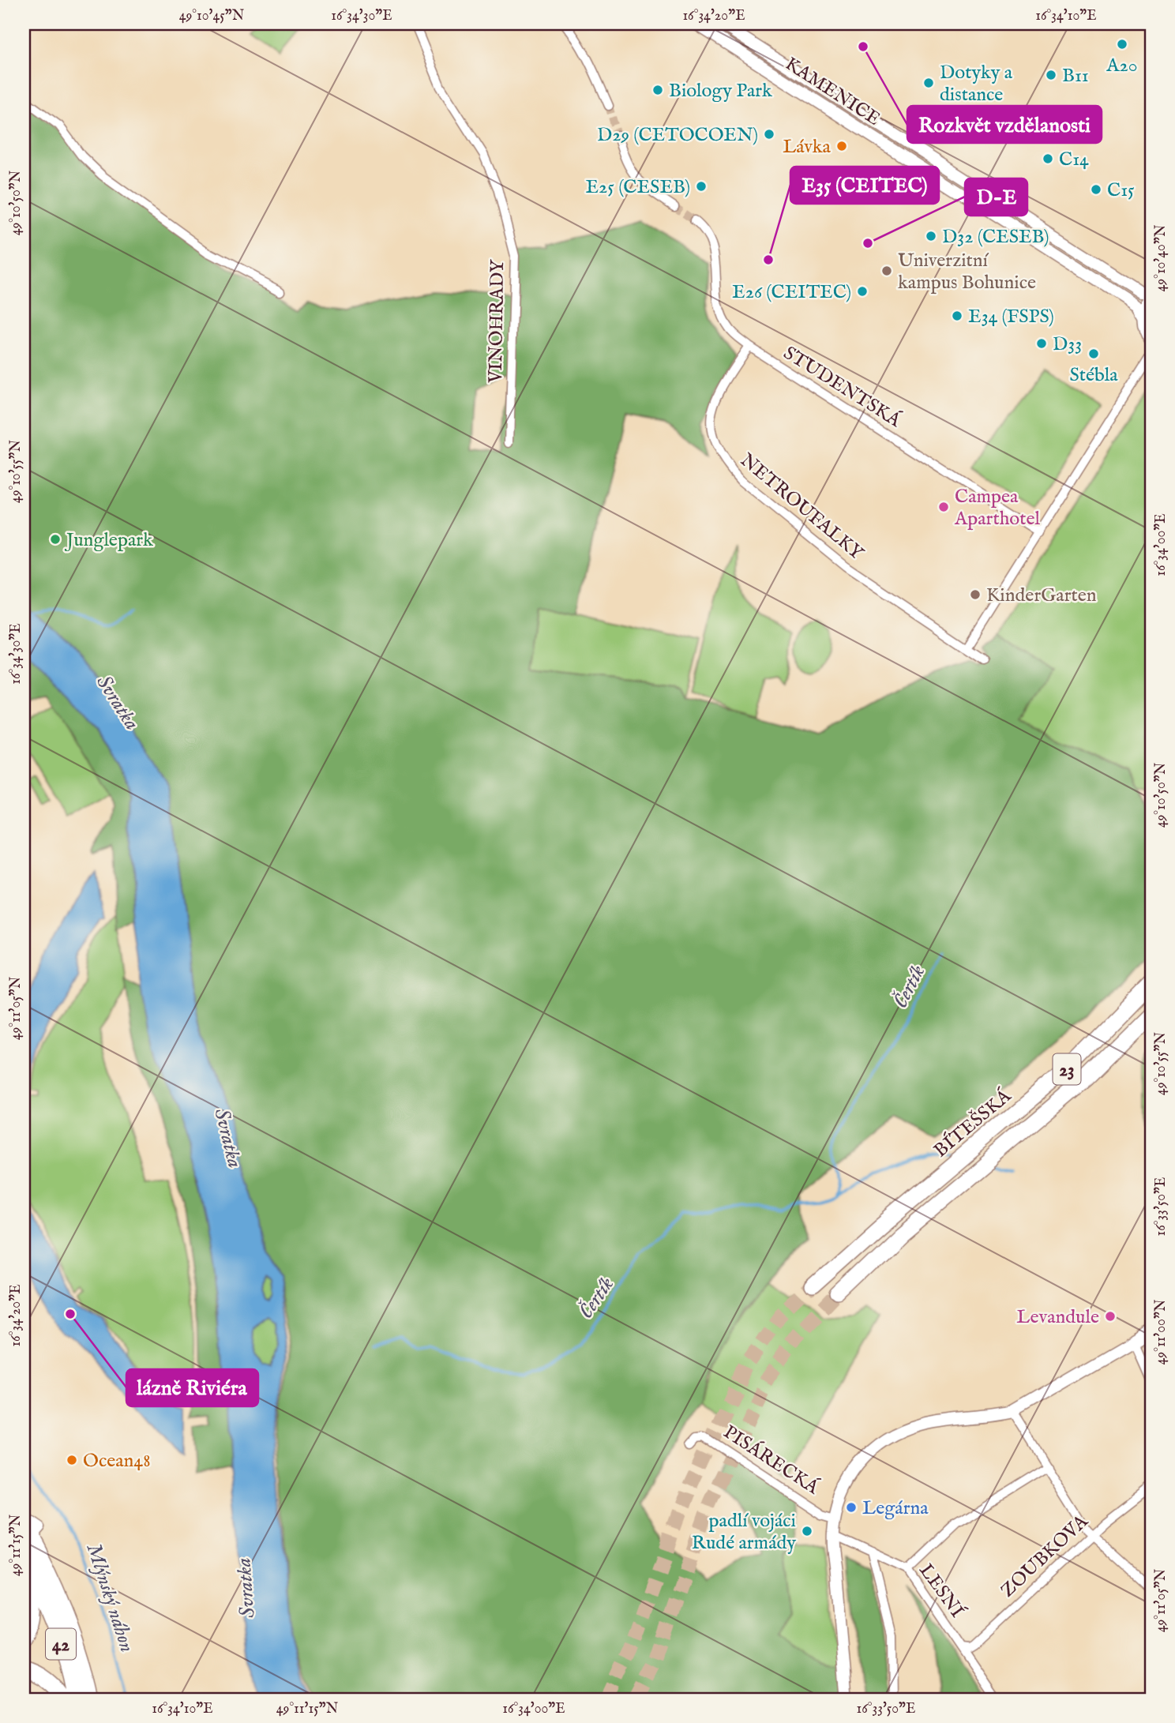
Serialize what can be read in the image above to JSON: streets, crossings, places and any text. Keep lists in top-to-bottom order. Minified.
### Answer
{"streets":{"highway":["23","BÍTEŠSKÁ","42"],"street":["KAMENICE","VINOHRADY","STUDENTSKÁ","NETROUFALKY","PISÁRECKÁ","ZOUBKOVA","LESNÍ"]},"crossings":[["STUDENTSKÁ","NETROUFALKY"],["ZOUBKOVA","LESNÍ"]],"water":["Svratka","Čertík","Mlýnský náhon"],"places":["A20","Rozkvět vzdělanosti","B11","Dotyky a distance","Biology Park","D29 (CETOCOEN)","Lávka","C14","E25 (CESEB)","C15","D32 (CESEB)","D-E","E35 (CEITEC)","Univerzitní kampus Bohunice","E26 (CEITEC)","E34 (FSPS)","D33","Stébla","Campea Aparthotel","Junglepark","KinderGarten","lázně Riviéra","Levandule","Ocean48","Legárna","padlí vojáci Rudé armády"],"coordinates":["49°10'45\"N","16°34'30\"E","16°34'20\"E","16°34'10\"E","49°10'50\"N","49°10'40\"N","49°10'55\"N","16°34'00\"E","49°11'05\"N","16°33'50\"E","49°11'00\"N","49°11'15\"N"]}
